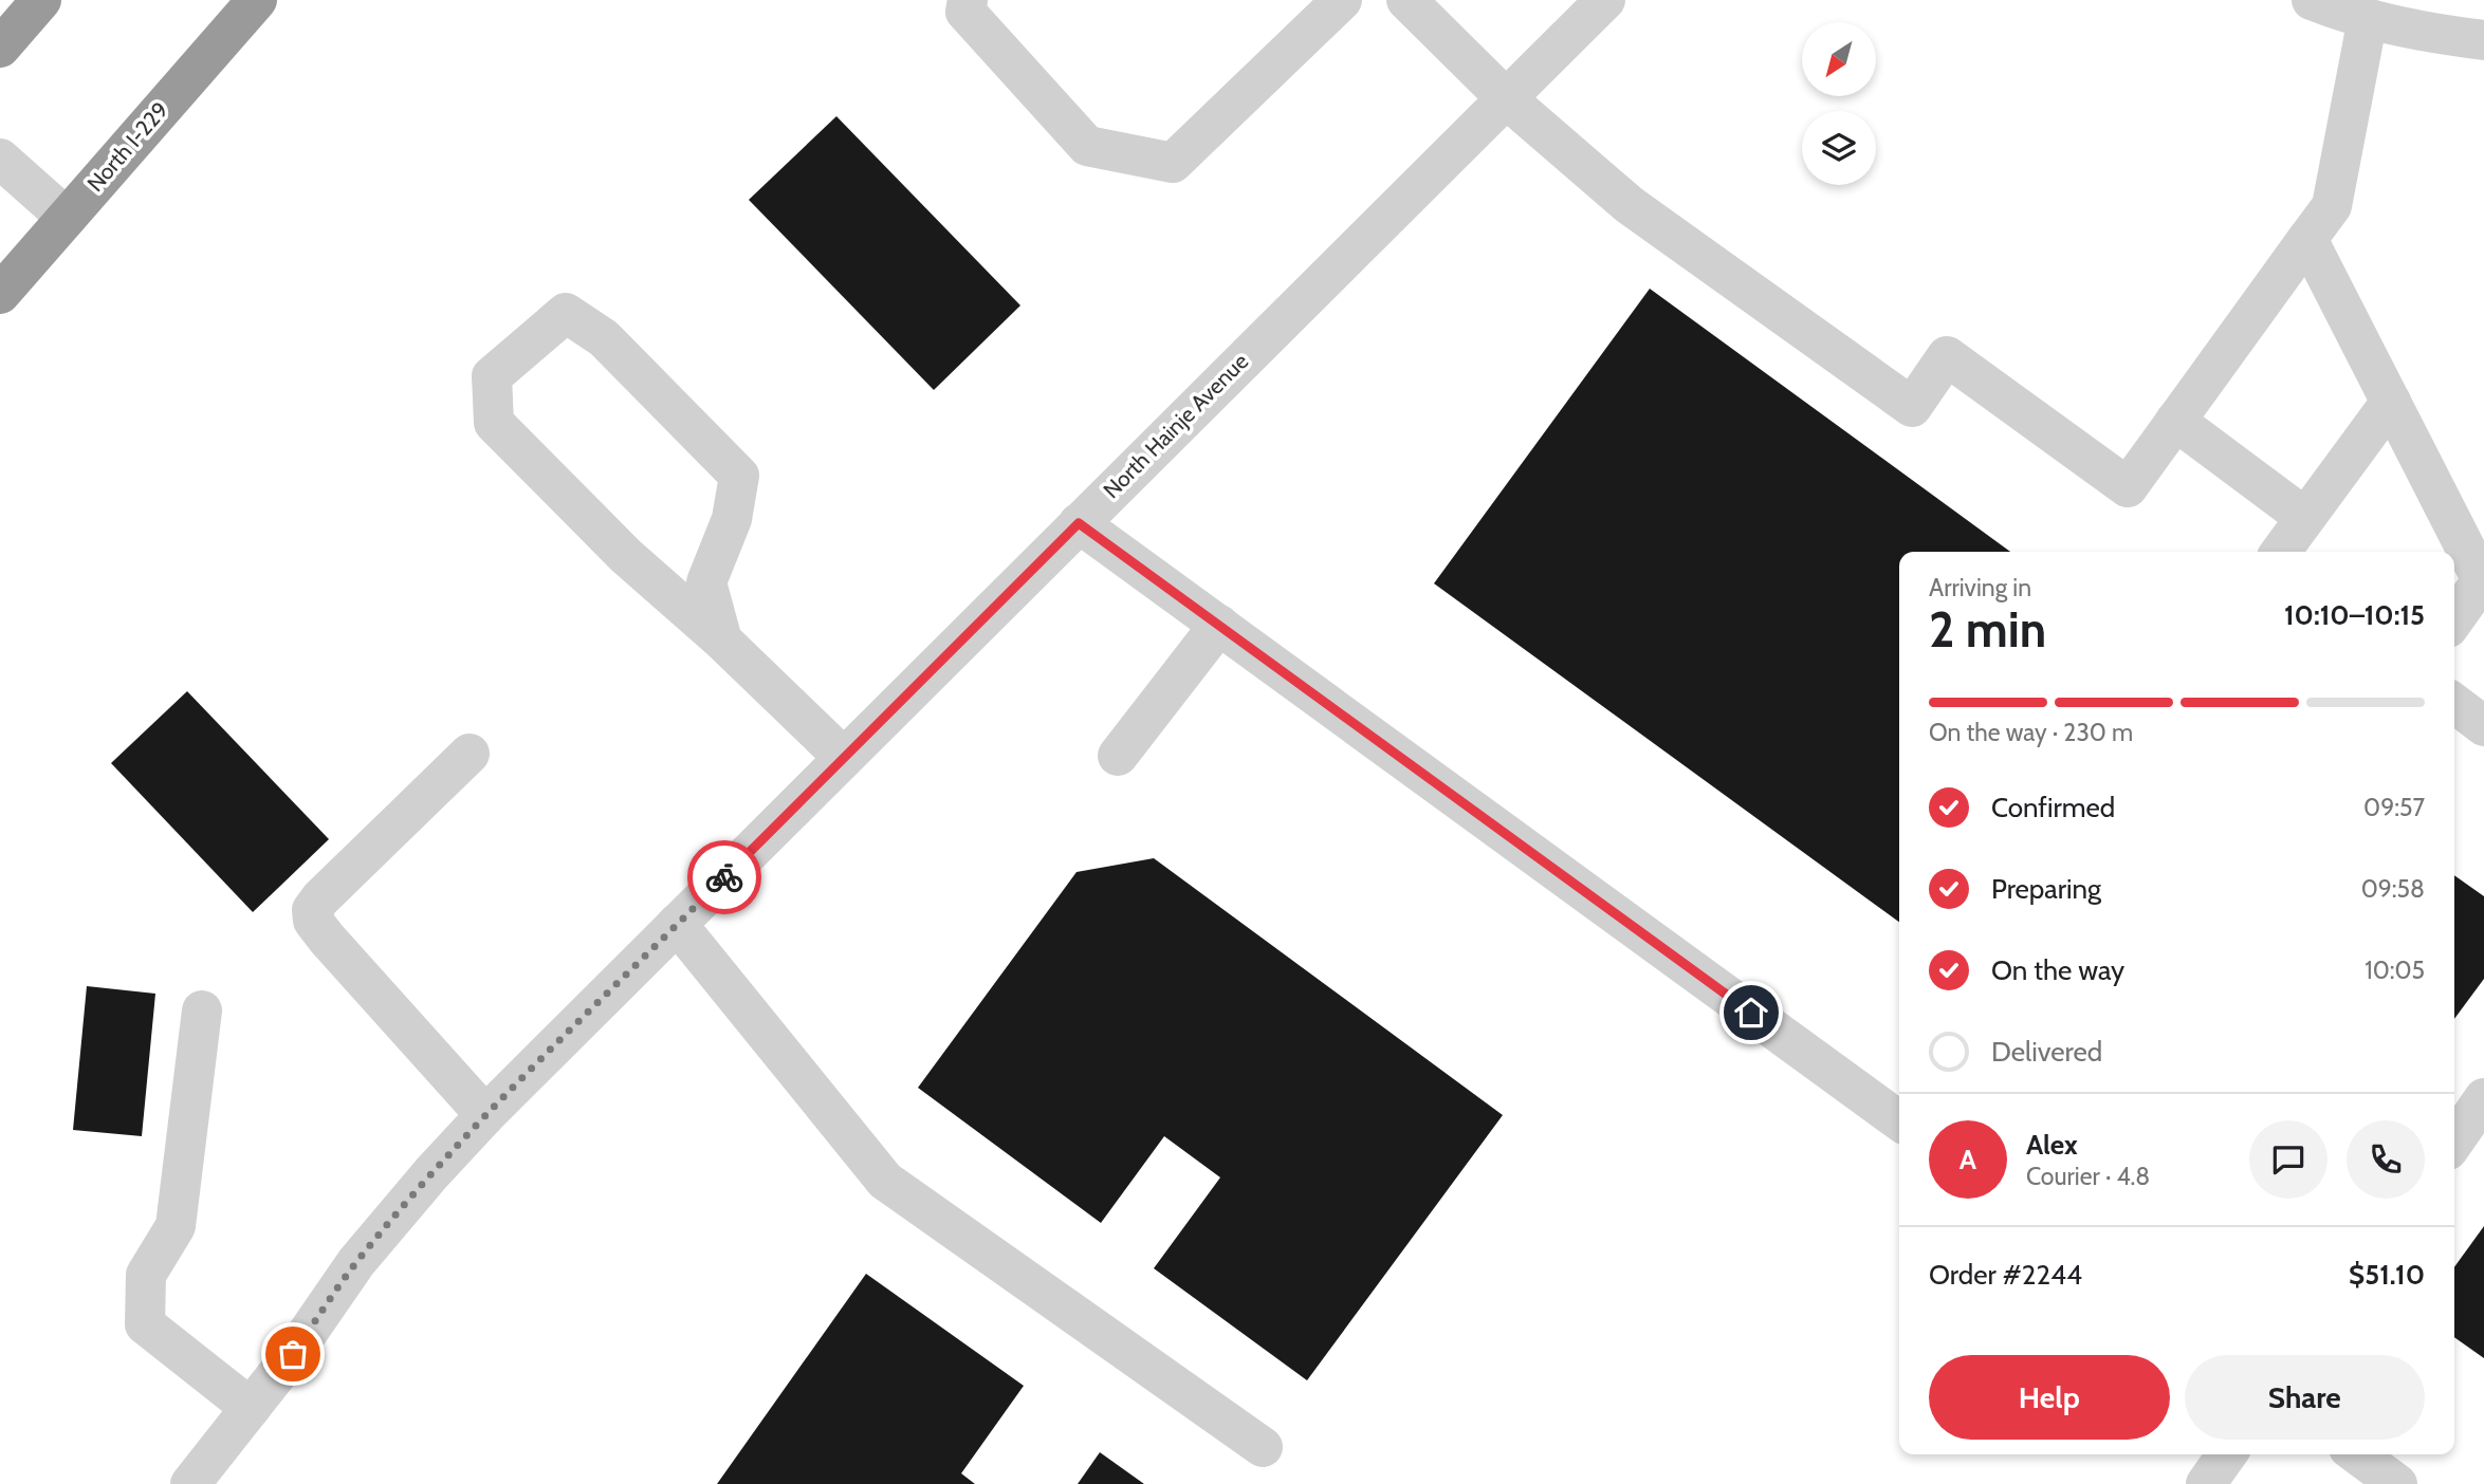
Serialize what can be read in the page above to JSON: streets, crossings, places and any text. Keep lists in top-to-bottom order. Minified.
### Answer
{"streets":{"highway":["North I-229"],"street":["North Hainje Avenue"]},"north":"bottom left","page":{"heading":["2 min","Arriving in","10:10–10:15"],"panel":["Alex","Courier · 4.8","Order #2244","$51.10"],"bar":"On the way · 230 m","list":[["Confirmed","09:57"],["Preparing","09:58"],["On the way","10:05"],"Delivered"],"round":"A","buttons":["Help","Share"]}}
